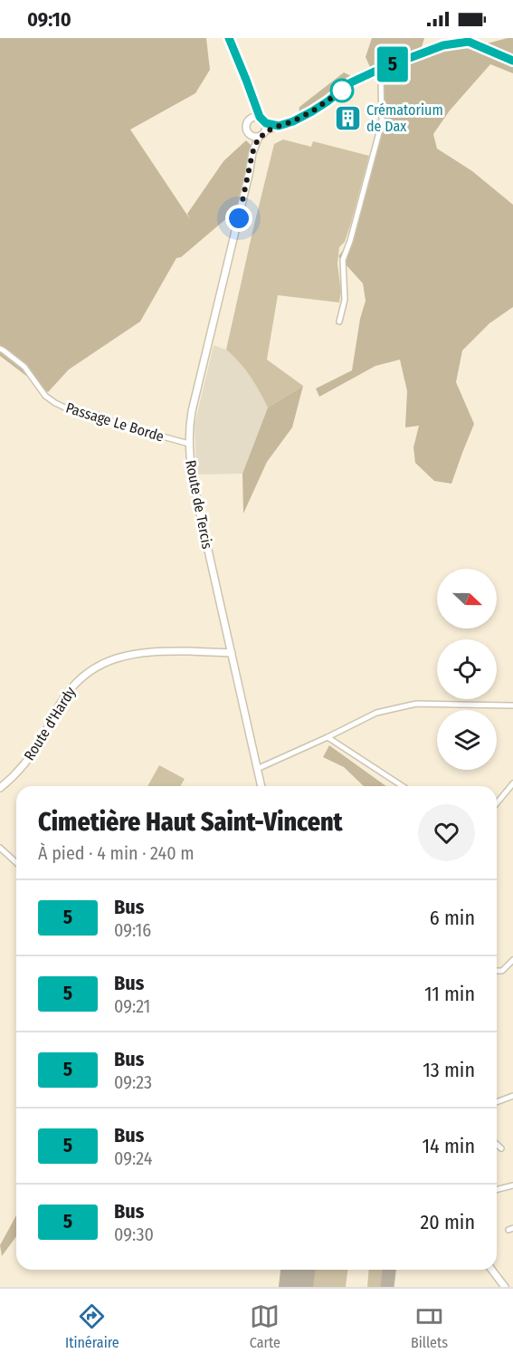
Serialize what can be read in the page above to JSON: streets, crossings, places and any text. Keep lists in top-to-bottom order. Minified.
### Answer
{"streets":{"main road":["Route de Tercis","Route d'Hardy"],"street":["Passage Le Borde"]},"crossings":[["Passage Le Borde","Route de Tercis"],["Route de Tercis","Route d'Hardy"]],"places":{"building":["Crématorium de Dax"]},"lines":["bus line 5"],"north":"right","page":{"status":"09:10","on_map":"5","heading":["Cimetière Haut Saint-Vincent","À pied · 4 min · 240 m"],"list":[{"mark":"5","name":"Bus","note":"09:16","value":"6 min"},{"mark":"5","name":"Bus","note":"09:21","value":"11 min"},{"mark":"5","name":"Bus","note":"09:23","value":"13 min"},{"mark":"5","name":"Bus","note":"09:24","value":"14 min"},{"mark":"5","name":"Bus","note":"09:30","value":"20 min"}],"tabs":["Itinéraire","Carte","Billets"]}}
